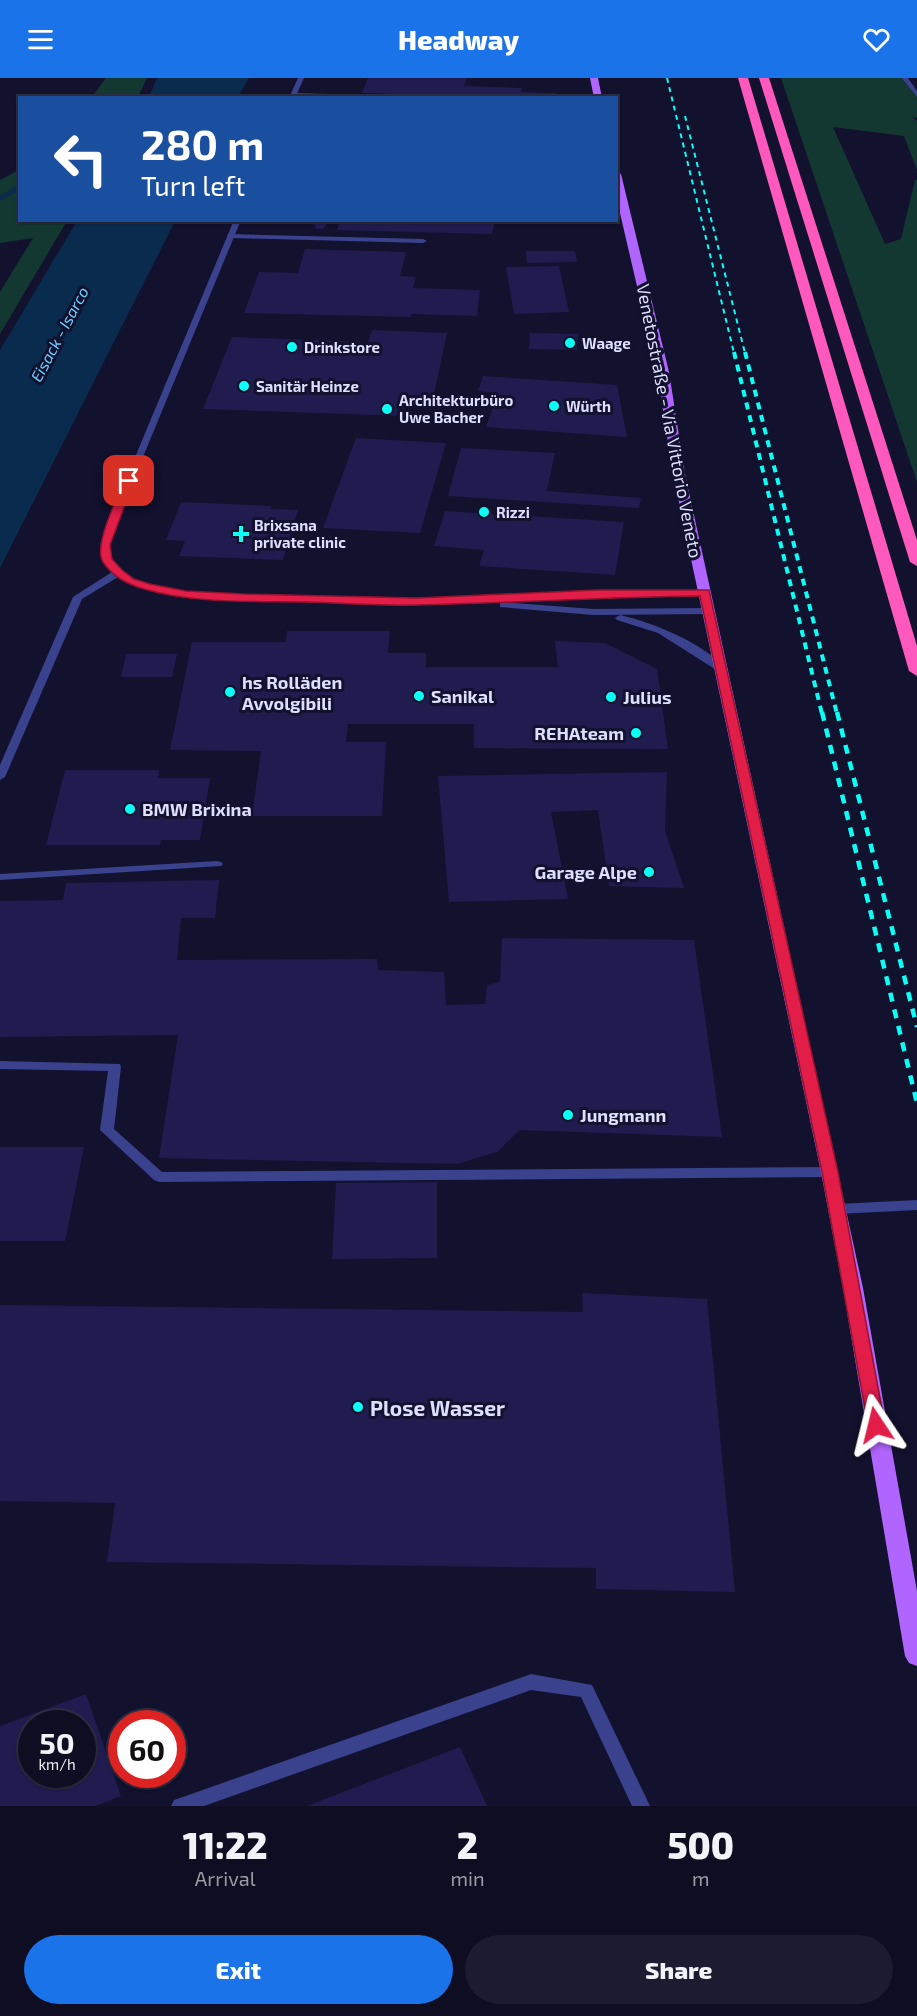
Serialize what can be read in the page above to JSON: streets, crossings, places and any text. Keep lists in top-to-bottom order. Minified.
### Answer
{"streets":{"main road":["Venetostraße - Via Vittorio Veneto"]},"water":["Eisack - Isarco"],"places":{"other":["Waage","Drinkstore","Sanitär Heinze","Würth","Architekturbüro Uwe Bacher","Rizzi","hs Rolläden Avvolgibili","Sanikal","Julius","REHAteam","BMW Brixina","Garage Alpe","Jungmann","Plose Wasser"],"health":["Brixsana private clinic"]},"page":{"header":"Headway","turn":["280 m","Turn left"],"speed":"50 km/h","limit":"60","eta":["11:22","Arrival","2","min","500","m"],"buttons":["Exit","Share"]}}
